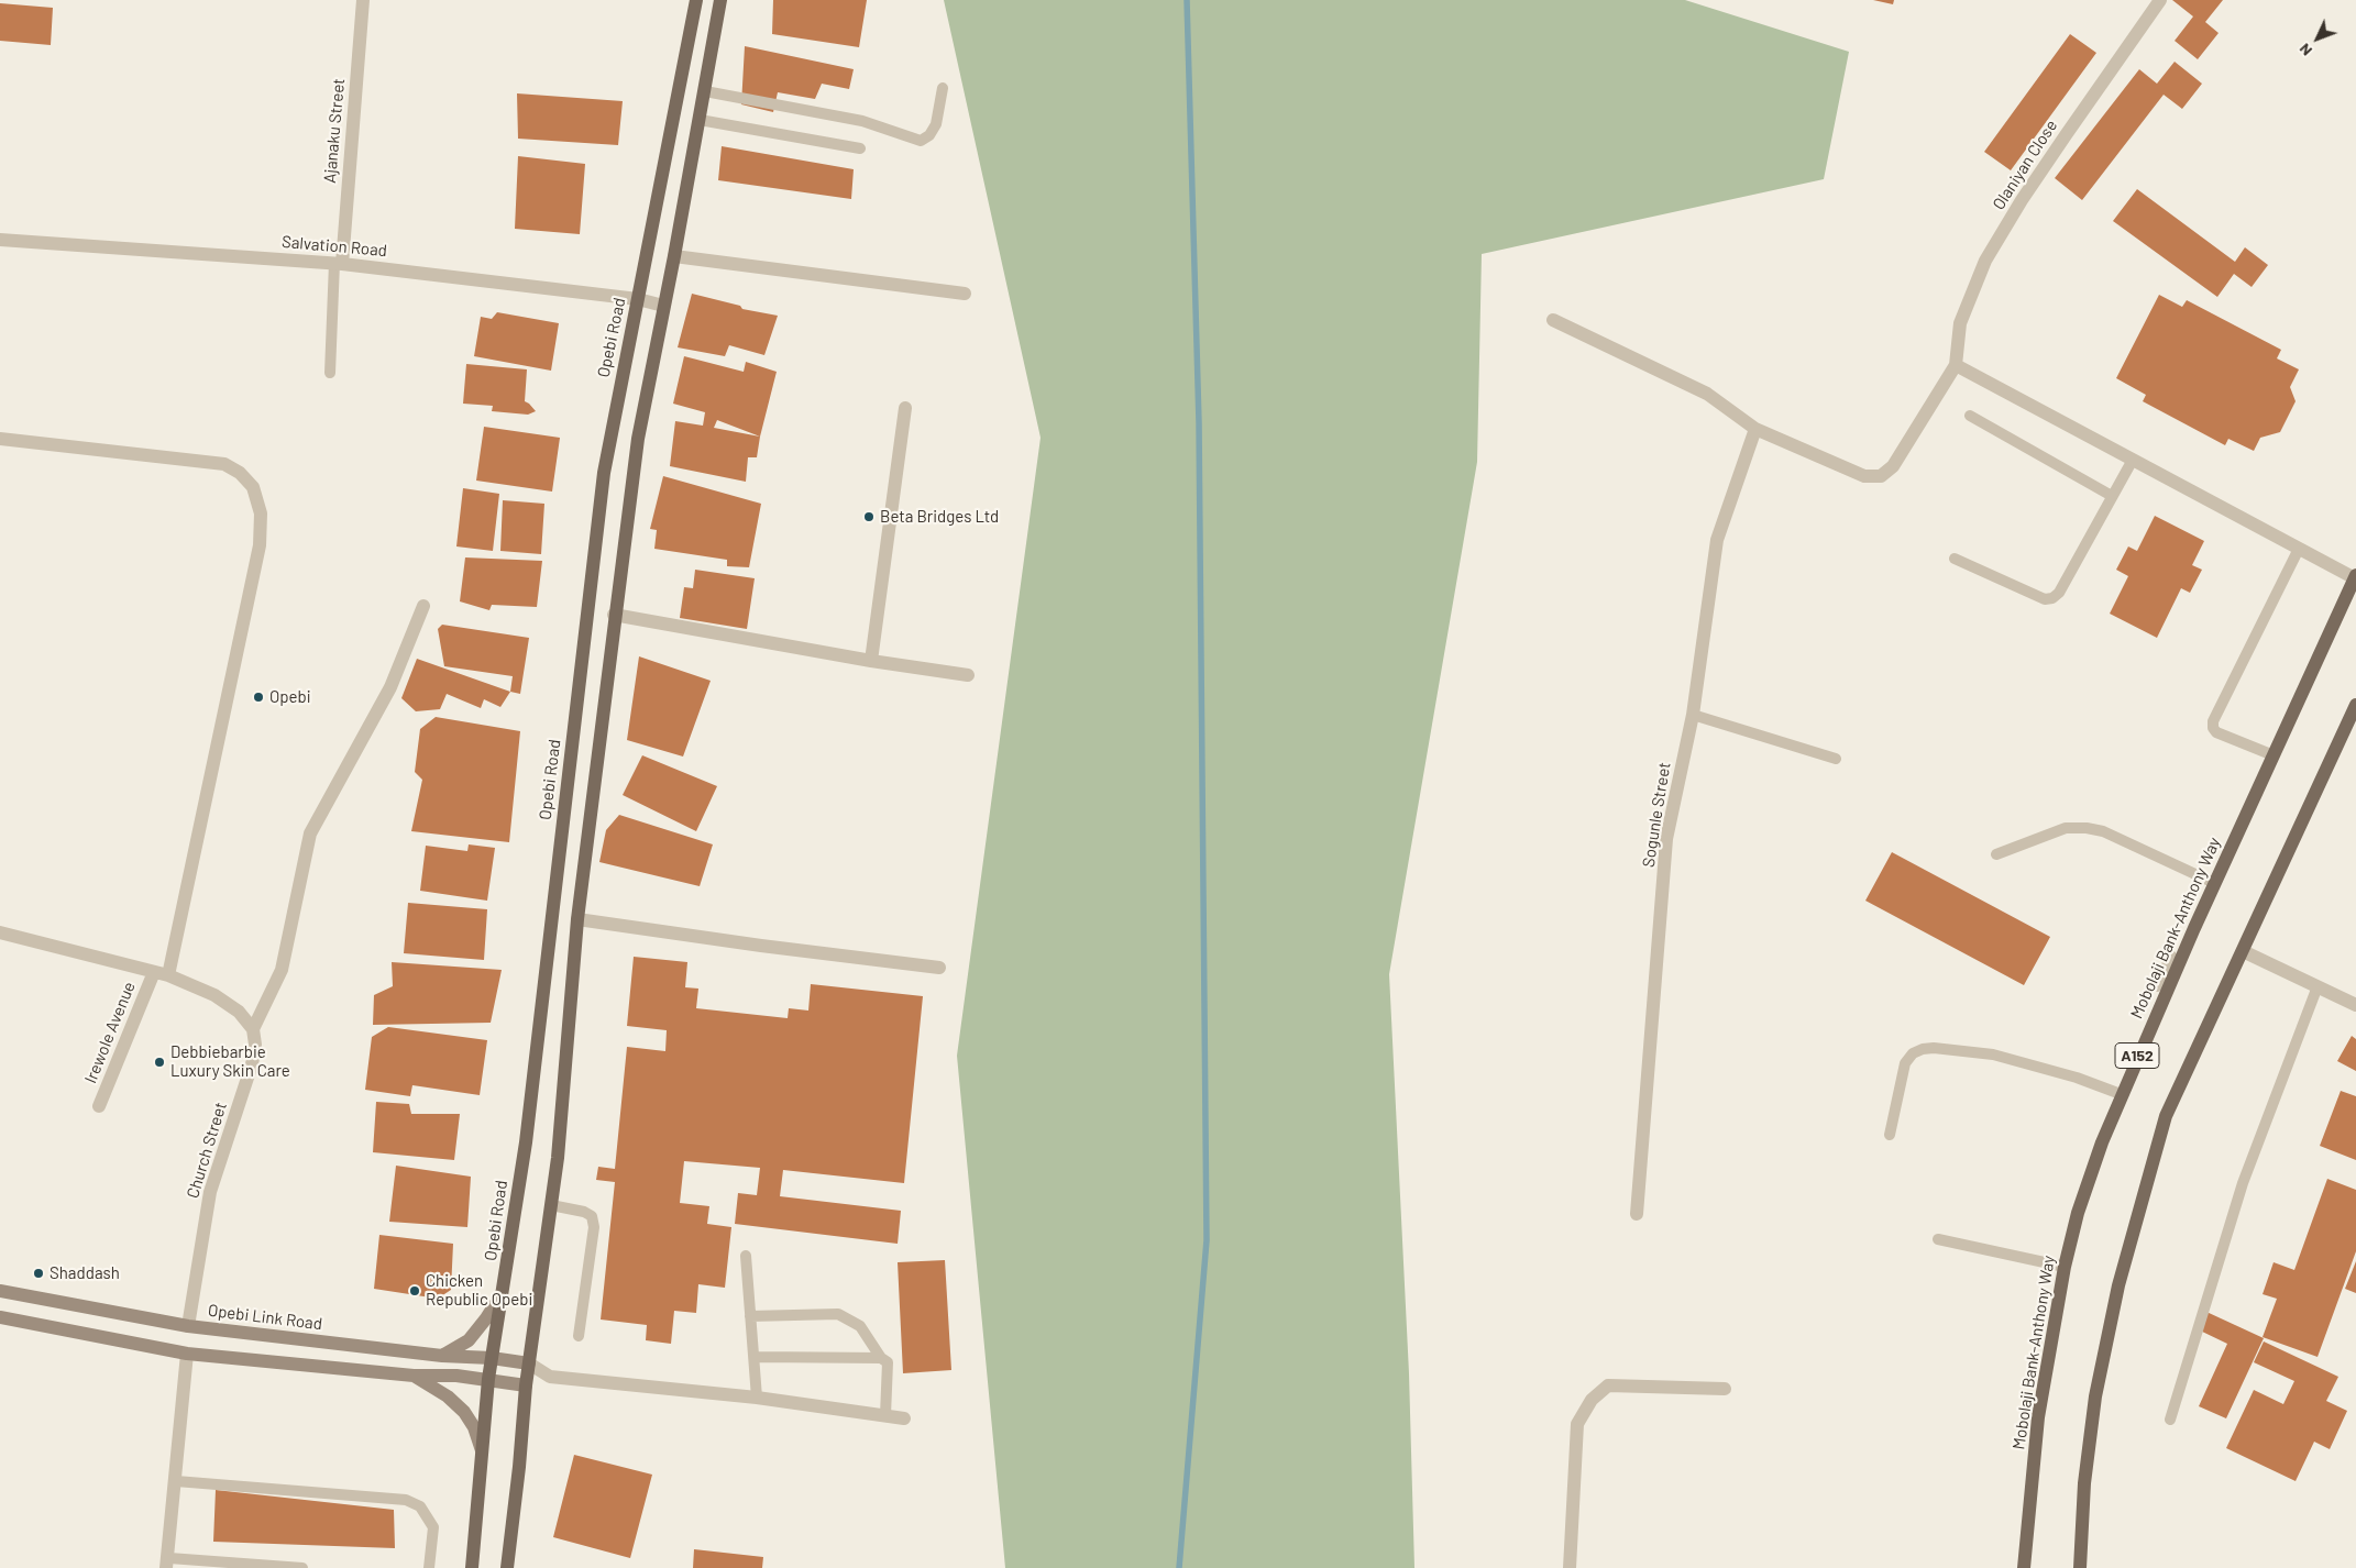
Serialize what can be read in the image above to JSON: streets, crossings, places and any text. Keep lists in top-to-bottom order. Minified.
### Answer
{"streets":{"main road":["Opebi Road","Mobolaji Bank-Anthony Way","A152","Opebi Link Road"],"street":["Ajanaku Street","Olaniyan Close","Salvation Road","Sogunle Street","Irewole Avenue","Church Street"]},"crossings":[["Ajanaku Street","Salvation Road"],["Salvation Road","Opebi Road"],["Opebi Road","Opebi Link Road"],["Church Street","Opebi Link Road"]],"places":["Beta Bridges Ltd","Opebi","Debbiebarbie Luxury Skin Care","Shaddash","Chicken Republic Opebi"],"north":"bottom left"}
